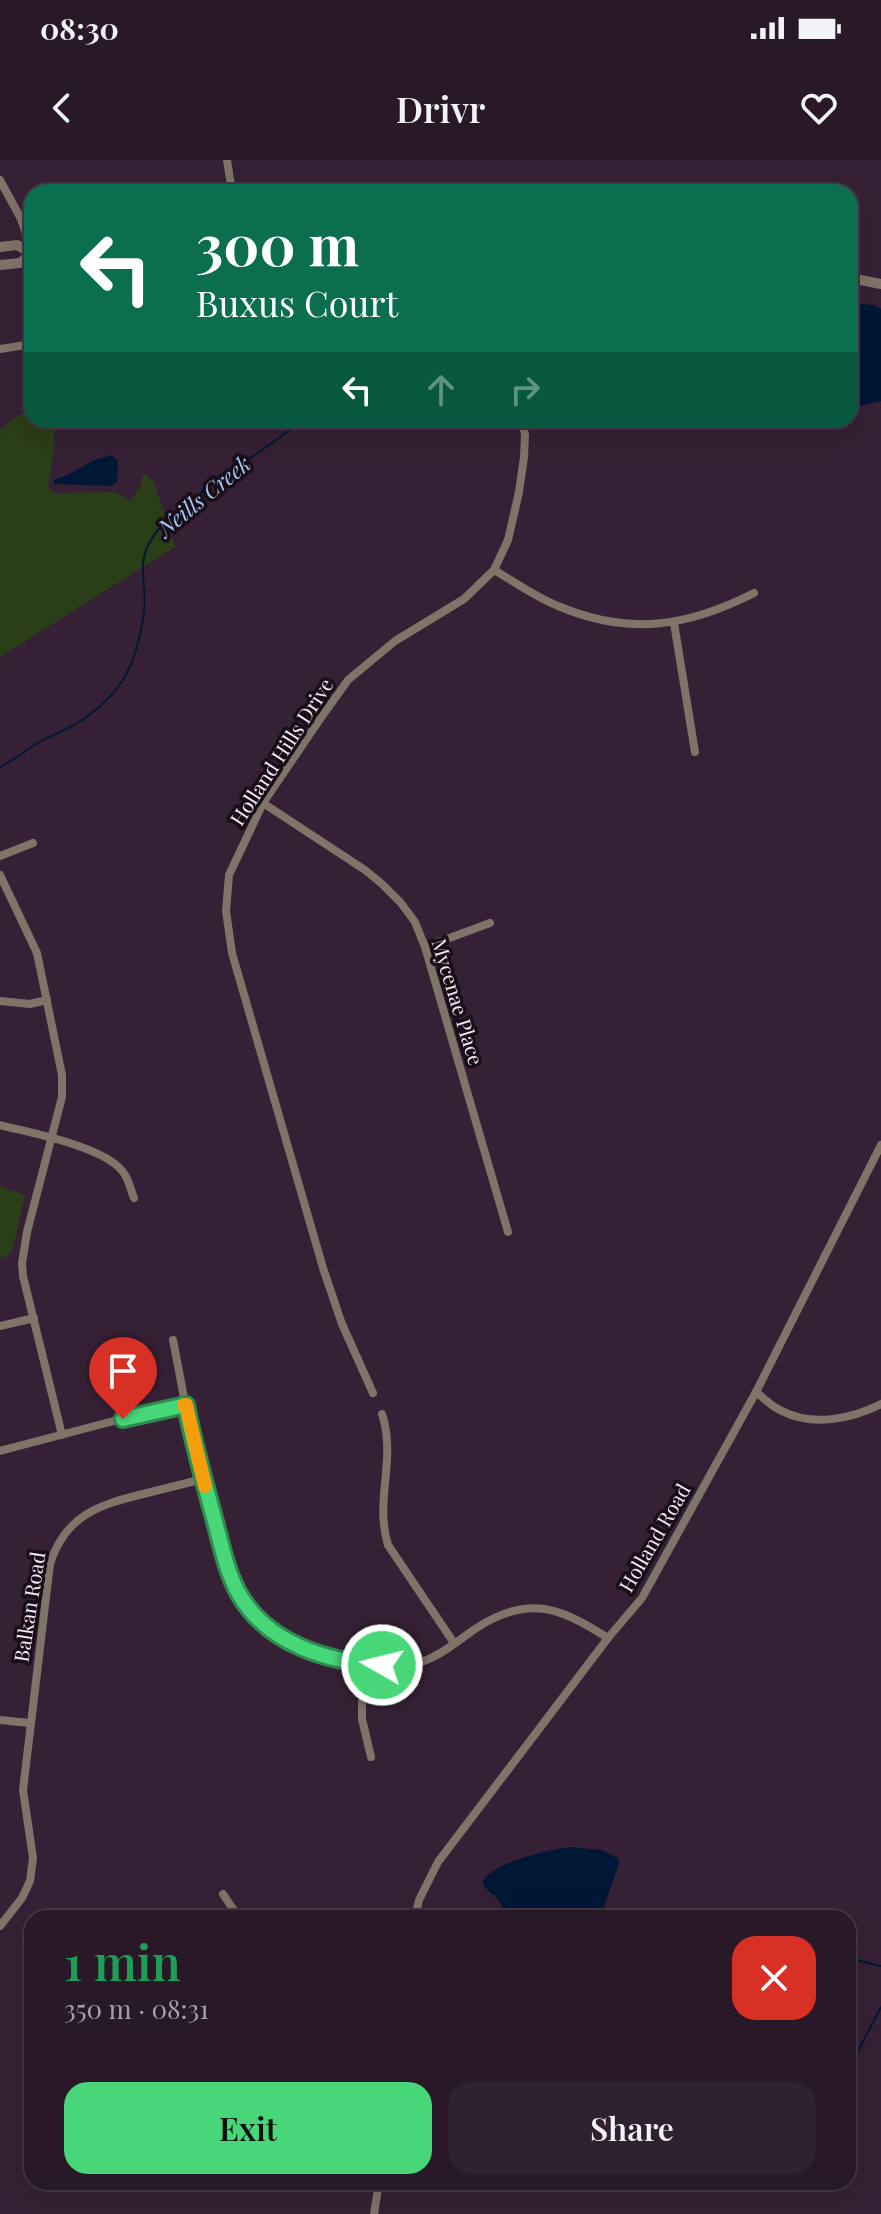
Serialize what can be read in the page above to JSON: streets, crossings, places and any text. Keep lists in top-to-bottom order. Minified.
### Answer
{"streets":{"street":["Holland Hills Drive","Mycenae Place","Holland Road","Balkan Road"]},"crossings":[["Holland Hills Drive","Mycenae Place"]],"water":["Neills Creek"],"page":{"status":"08:30","header":"Drivr","turn":["300 m","Buxus Court"],"heading":["1 min","350 m · 08:31"],"buttons":["Exit","Share"]}}
